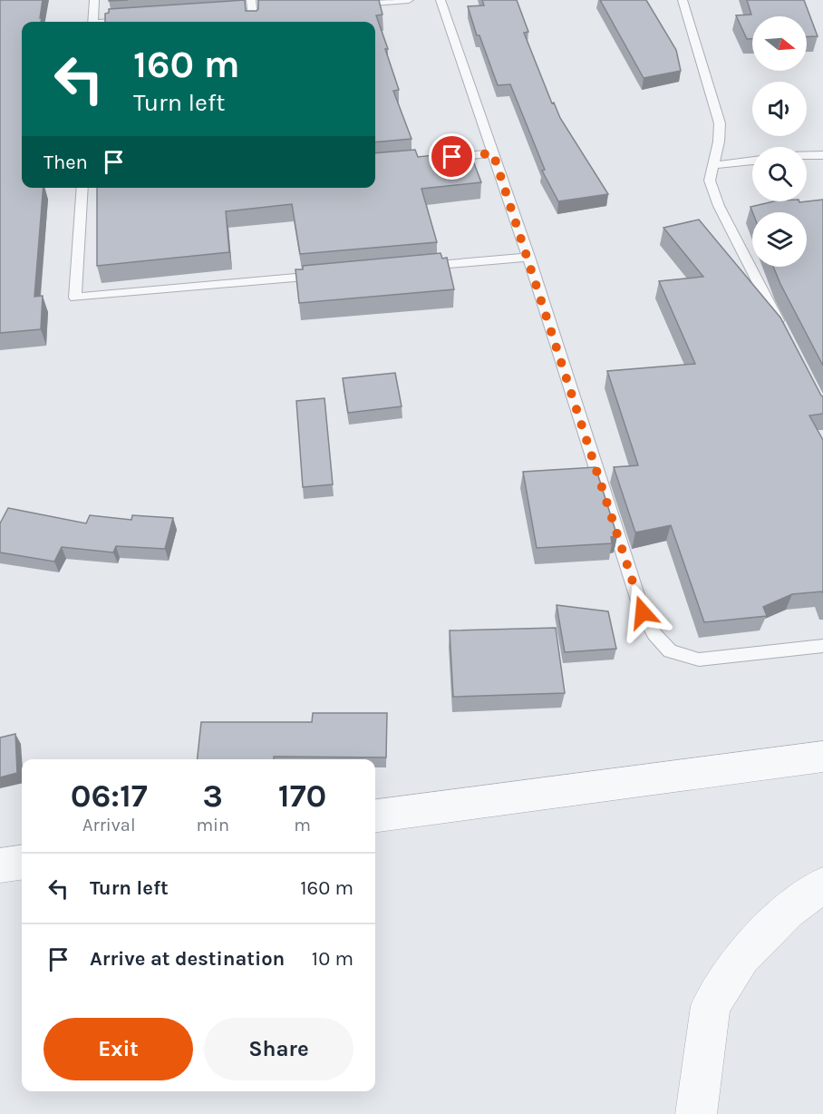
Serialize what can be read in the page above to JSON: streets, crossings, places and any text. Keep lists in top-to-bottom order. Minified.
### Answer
{"north":"right","page":{"turn":["160 m","Turn left"],"then":"Then","eta":["06:17","Arrival","3","min","170","m"],"list":[{"name":"Turn left","value":"160 m"},{"name":"Arrive at destination","value":"10 m"}],"buttons":["Exit","Share"]}}
